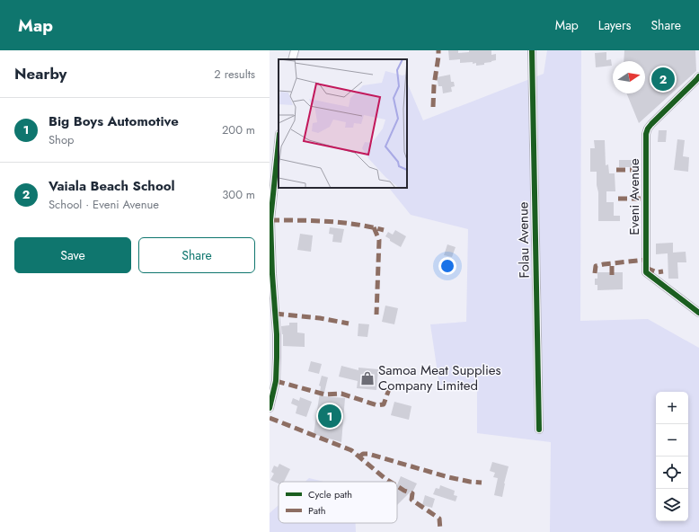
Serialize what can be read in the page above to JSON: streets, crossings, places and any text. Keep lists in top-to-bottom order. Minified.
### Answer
{"streets":{"street":["Eveni Avenue","Folau Avenue"]},"places":{"shop":["Samoa Meat Supplies Company Limited"]},"legend":["Cycle path","Path"],"north":"right","page":{"header":"Map","nav":["Map","Layers","Share"],"heading":["Nearby","2 results"],"pins":["2","1"],"list":[{"mark":"1","name":"Big Boys Automotive","note":"Shop","value":"200 m"},{"mark":"2","name":"Vaiala Beach School","note":"School · Eveni Avenue","value":"300 m"}],"buttons":["Save","Share"],"map_buttons":["+","−"]}}
